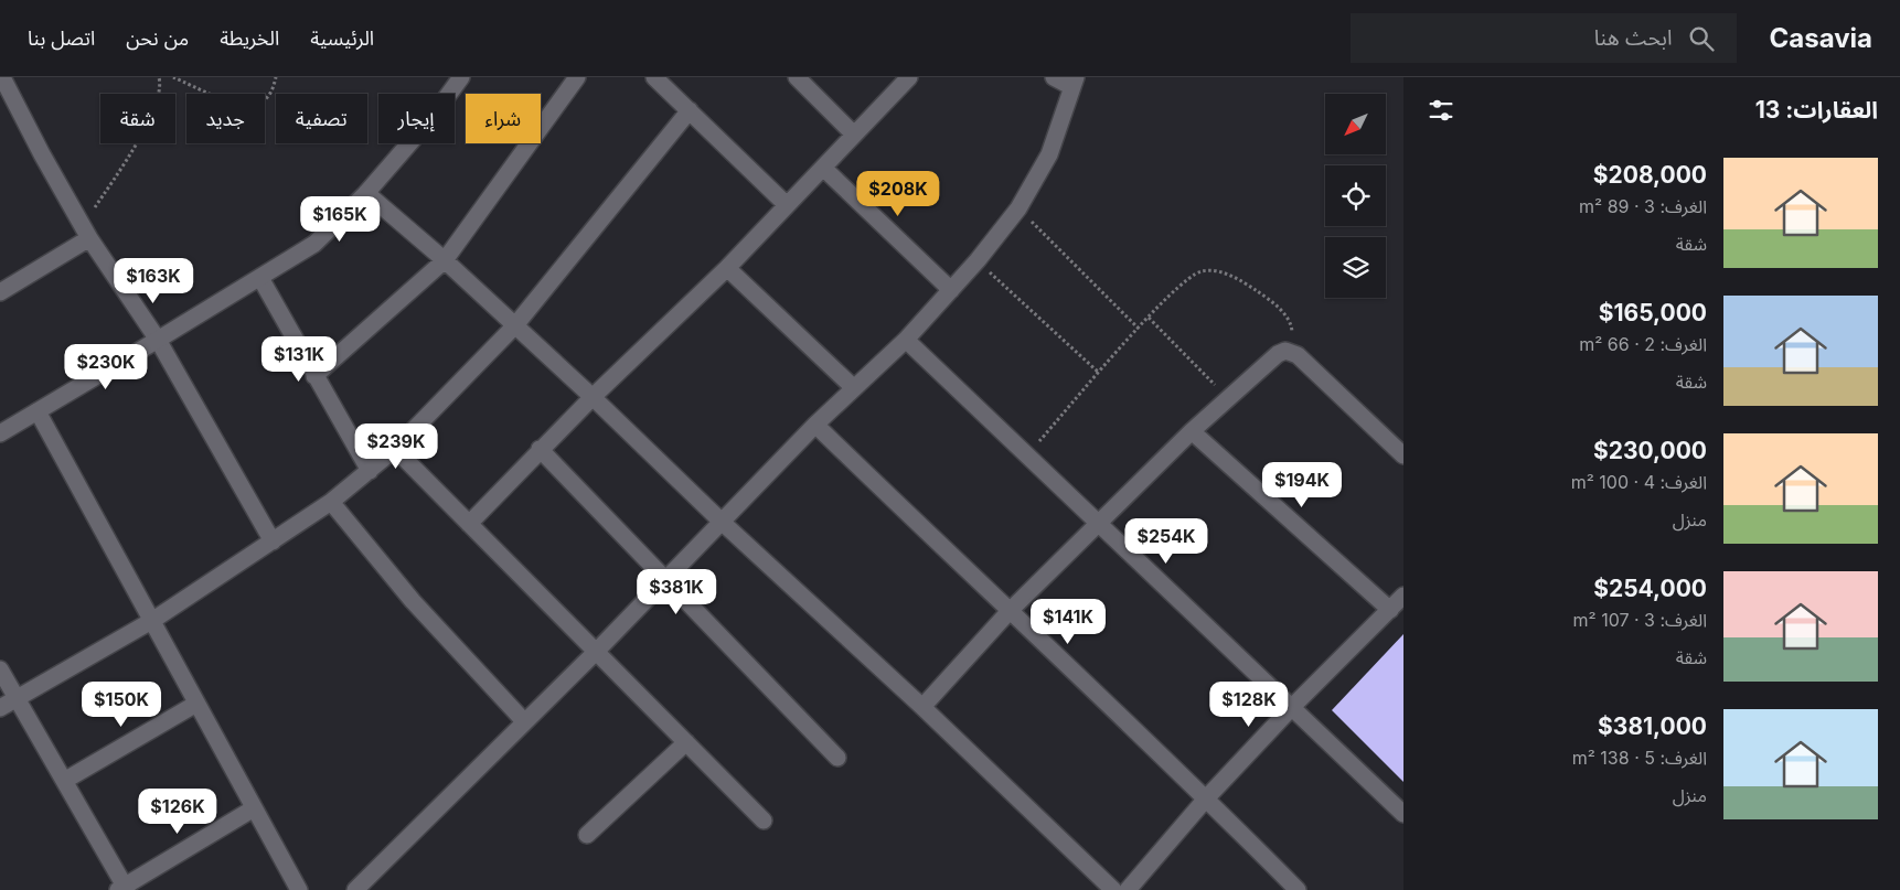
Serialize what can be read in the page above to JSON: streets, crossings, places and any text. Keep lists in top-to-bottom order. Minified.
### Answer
{"north":"bottom left","page":{"header":"Casavia","search":"ابحث هنا","nav":["الرئيسية","الخريطة","من نحن","اتصل بنا"],"heading":"العقارات: 13","chip":["شراء","إيجار","تصفية","جديد","شقة"],"list":[{"name":"$208,000","note":"الغرف: 3 · 89 m² · شقة"},{"name":"$165,000","note":"الغرف: 2 · 66 m² · شقة"},{"name":"$230,000","note":"الغرف: 4 · 100 m² · منزل"},{"name":"$254,000","note":"الغرف: 3 · 107 m² · شقة"},{"name":"$381,000","note":"الغرف: 5 · 138 m² · منزل"}],"price":["$208K","$165K","$163K","$131K","$230K","$239K","$194K","$254K","$381K","$141K","$150K","$128K","$126K"]}}
